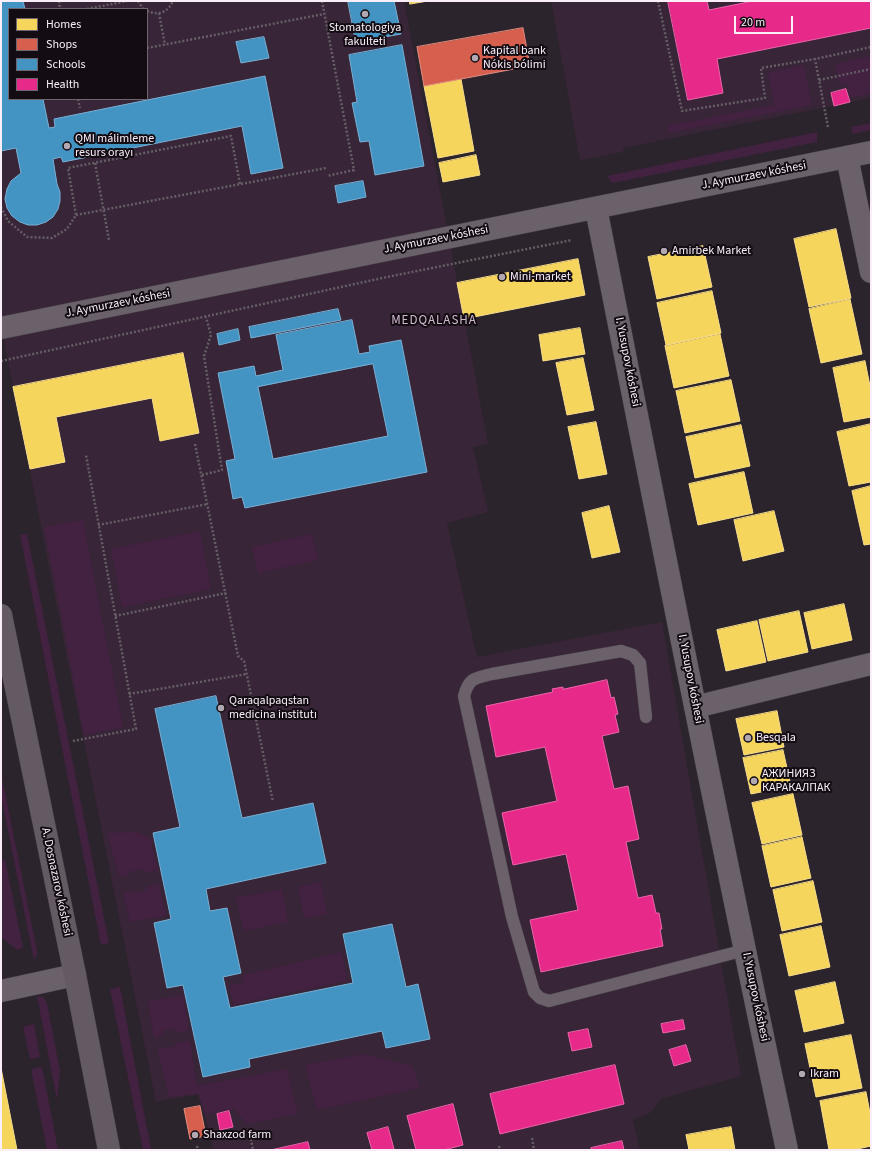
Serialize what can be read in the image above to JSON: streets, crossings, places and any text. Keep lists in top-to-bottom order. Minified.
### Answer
{"streets":{"main road":["A. Dosnazarov kóshesi"],"street":["J. Aymurzaev kóshesi","I. Yusupov kóshesi"]},"crossings":[["J. Aymurzaev kóshesi","I. Yusupov kóshesi"]],"districts":["MEDQALASHA"],"places":["Stomatologiya fakulteti","Kapital bank Nókis bólimi","QMI málimleme resurs orayı","Amirbek Market","Mini-market","Qaraqalpaqstan medicina institutı","Besqala","АЖИНИЯЗ КАРАКАЛПАК","Ikram","Shaxzod farm"],"legend":["Homes","Shops","Schools","Health"],"scale_bar":"20 m"}
